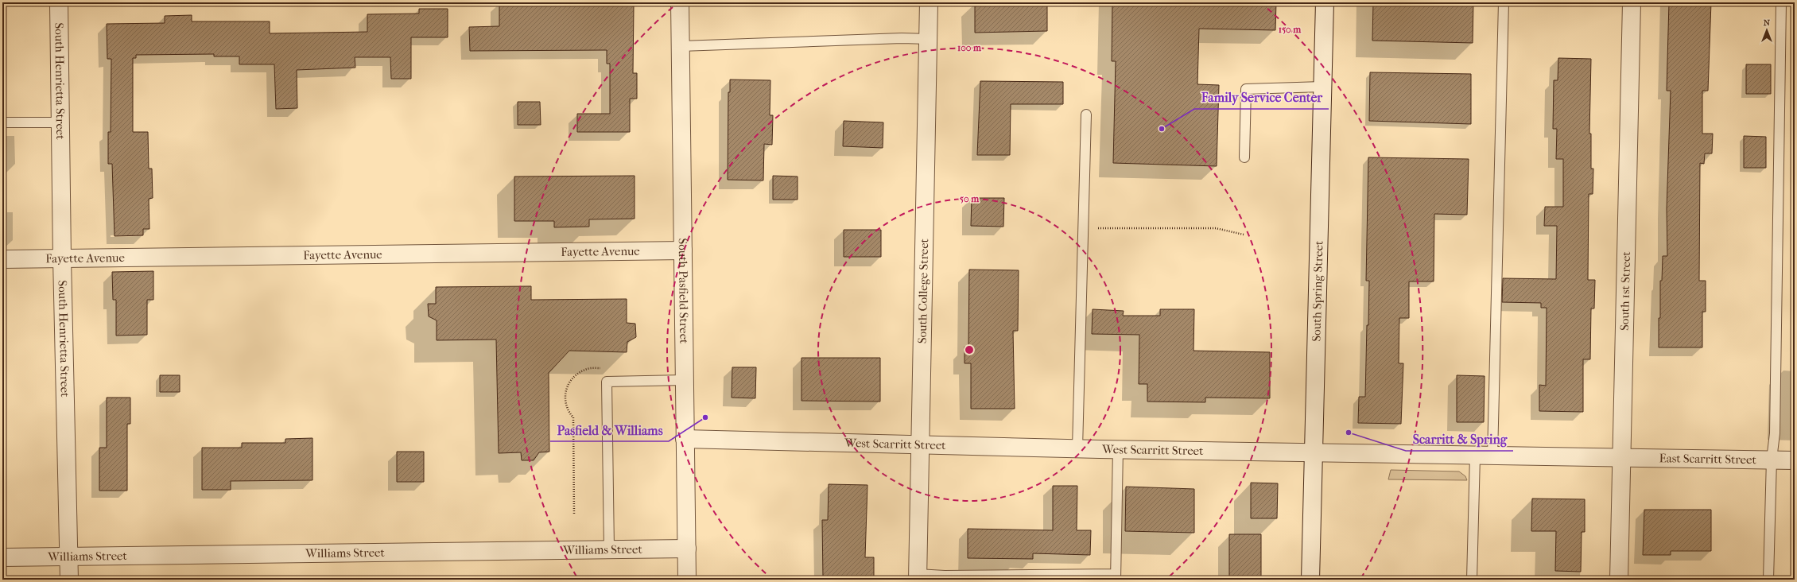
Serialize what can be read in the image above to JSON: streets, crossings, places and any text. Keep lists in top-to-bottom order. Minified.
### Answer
{"streets":{"street":["South Henrietta Street","Fayette Avenue","South Pasfield Street","South College Street","South Spring Street","South 1st Street","West Scarritt Street","East Scarritt Street","Williams Street"]},"crossings":[["South Henrietta Street","Fayette Avenue"],["South Henrietta Street","Williams Street"],["Fayette Avenue","South Pasfield Street"],["South Pasfield Street","West Scarritt Street"],["South Pasfield Street","Williams Street"],["South College Street","West Scarritt Street"],["South Spring Street","West Scarritt Street"],["South 1st Street","West Scarritt Street"],["South 1st Street","East Scarritt Street"],["West Scarritt Street","East Scarritt Street"]],"places":["Family Service Center","Pasfield & Williams","Scarritt & Spring"],"north":"top","rings":["150 m","100 m","50 m"]}
